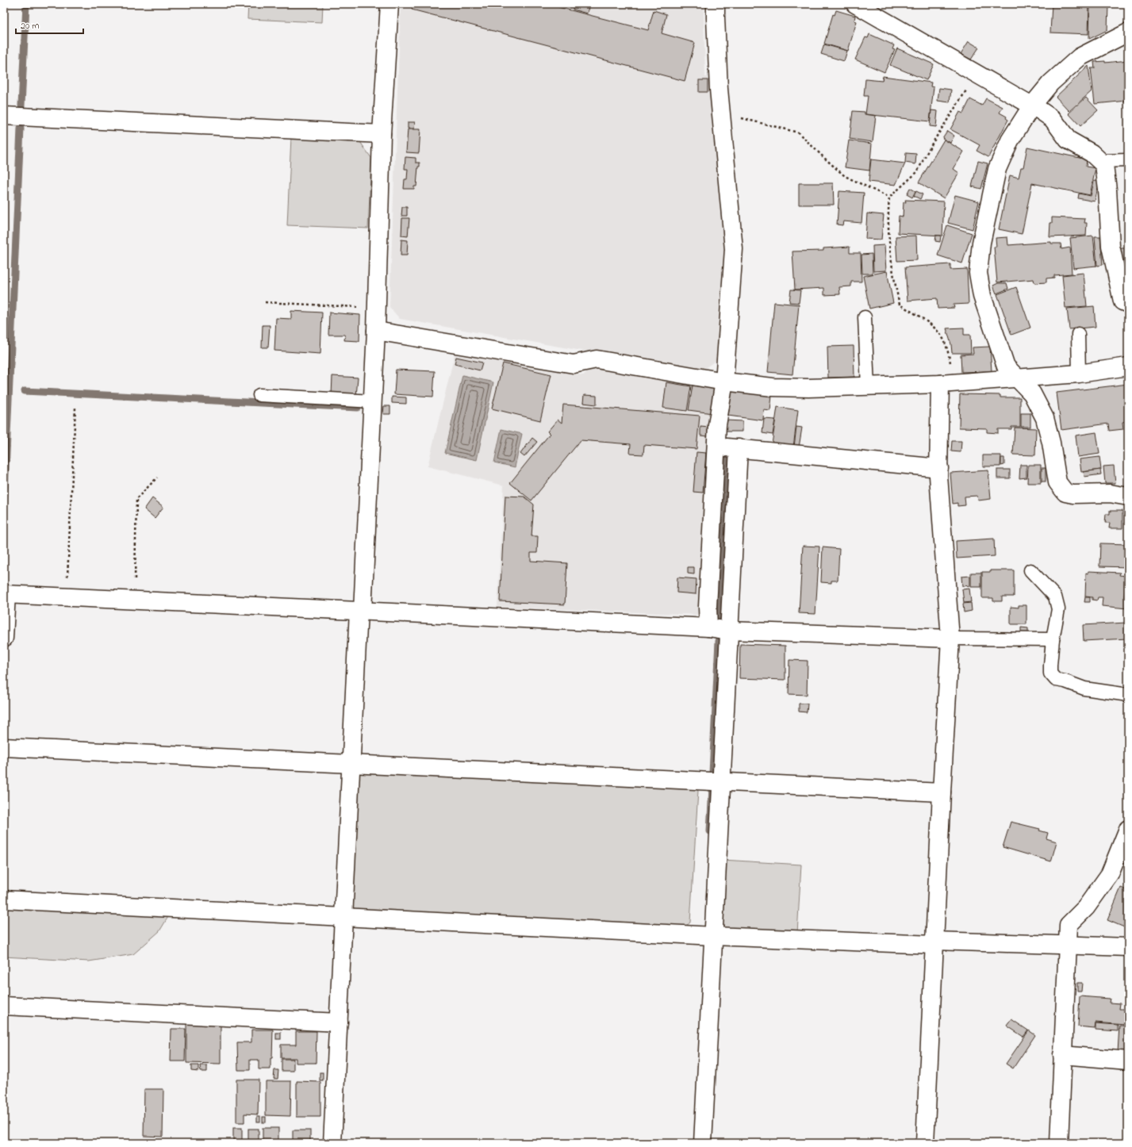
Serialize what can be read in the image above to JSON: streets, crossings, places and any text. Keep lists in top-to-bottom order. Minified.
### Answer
{"scale_bar":"20 m"}
